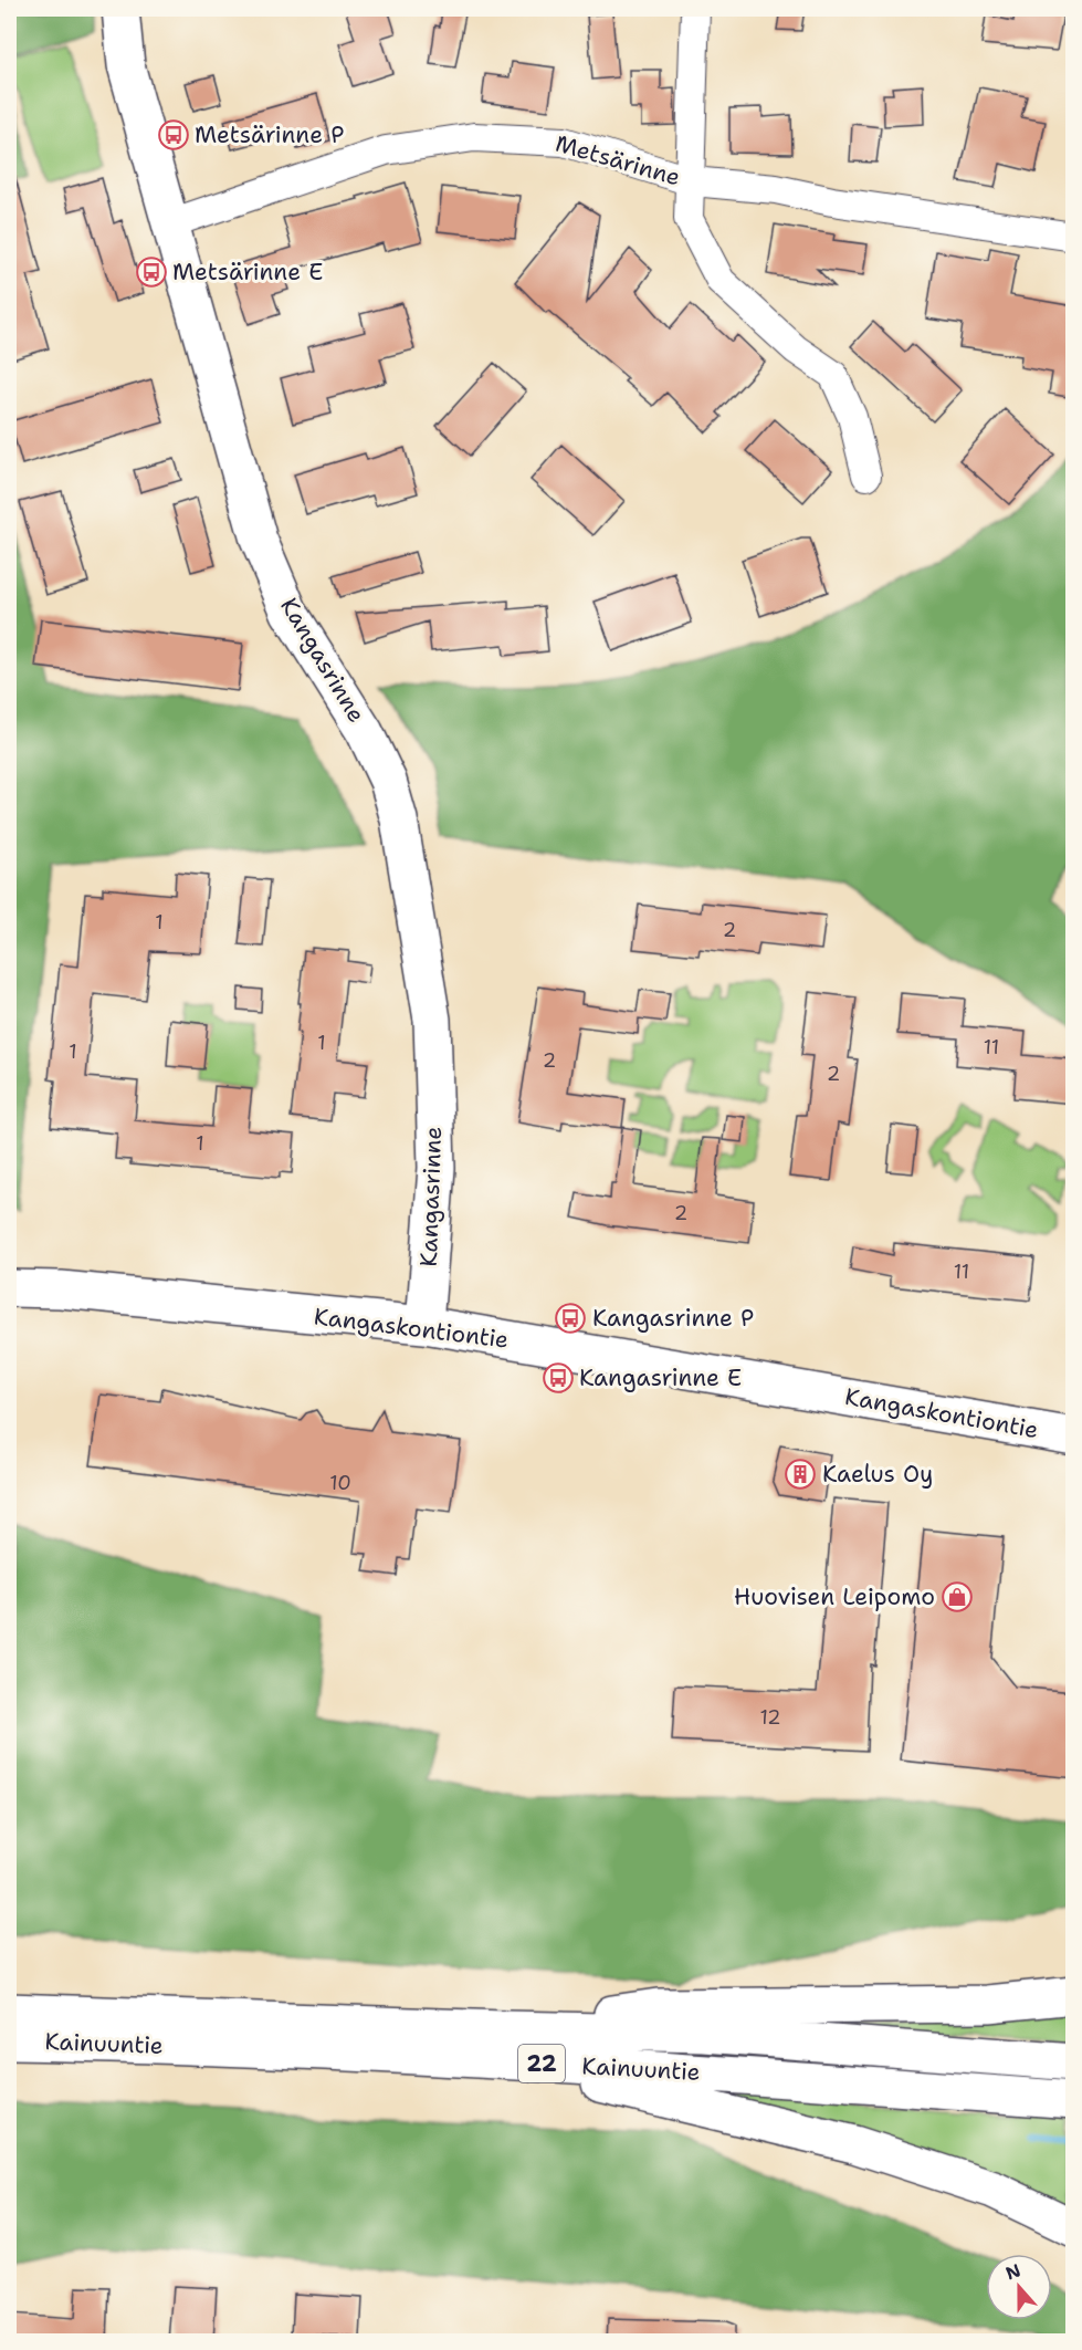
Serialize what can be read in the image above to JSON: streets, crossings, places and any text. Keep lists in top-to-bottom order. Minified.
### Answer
{"streets":{"main road":["Kangasrinne","Kangaskontiontie","Kainuuntie","22"],"street":["Metsärinne"]},"crossings":[["Metsärinne","Kangasrinne"],["Kangasrinne","Kangaskontiontie"]],"places":{"bus stop":["Metsärinne P","Metsärinne E","Kangasrinne P","Kangasrinne E"],"building":["Kaelus Oy"],"shop":["Huovisen Leipomo"]},"house_numbers":["1","2","1","11","1","2","2","1","2","11","10","12"],"north":"top"}
